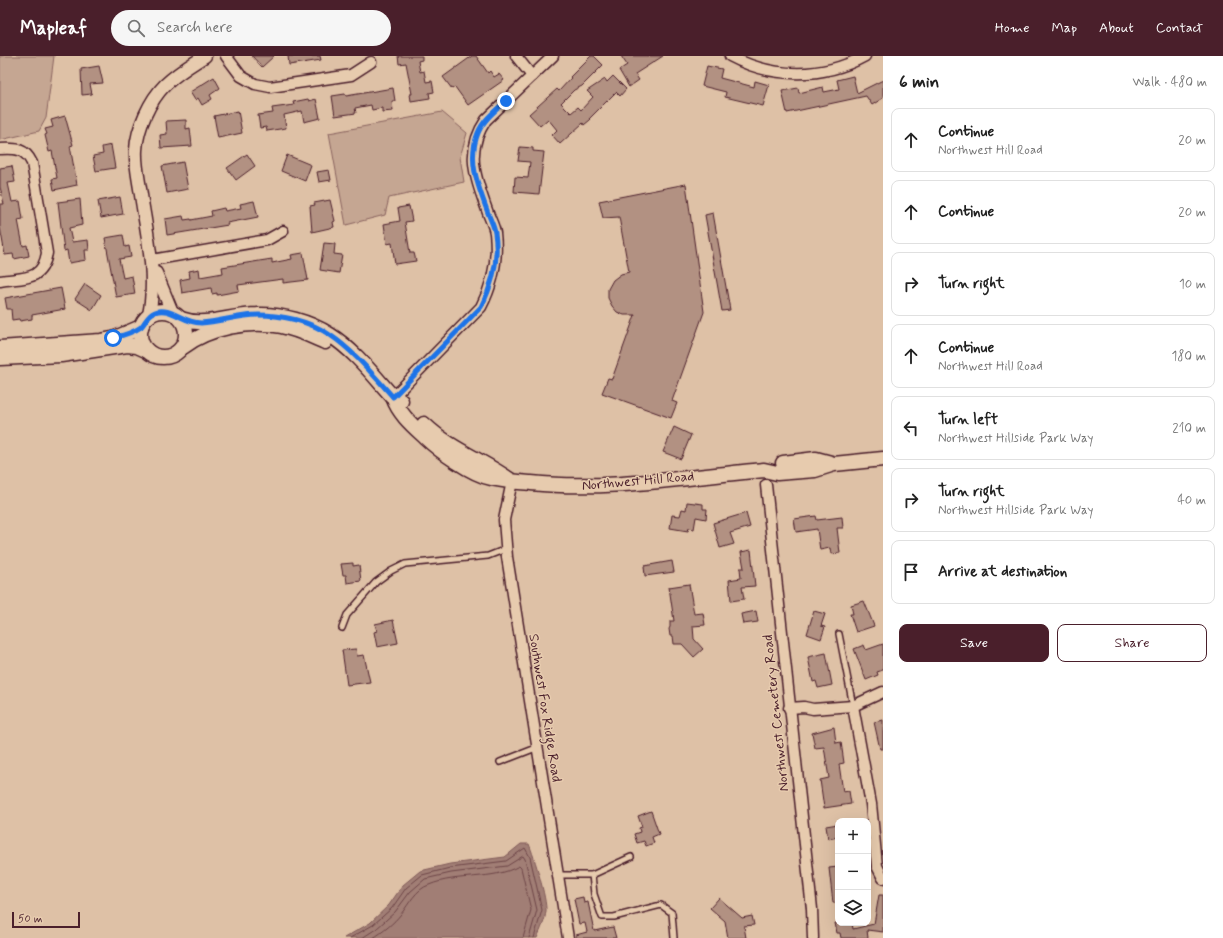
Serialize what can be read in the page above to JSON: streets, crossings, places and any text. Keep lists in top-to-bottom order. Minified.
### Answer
{"streets":{"main road":["Northwest Hill Road"],"street":["Southwest Fox Ridge Road","Northwest Cemetery Road"]},"crossings":[["Northwest Hill Road","Southwest Fox Ridge Road"]],"scale_bar":"50 m","page":{"header":"Mapleaf","search":"Search here","nav":["Home","Map","About","Contact"],"heading":["6 min","Walk · 480 m"],"list":[["Continue","Northwest Hill Road","20 m"],["Continue","20 m"],["Turn right","10 m"],["Continue","Northwest Hill Road","180 m"],["Turn left","Northwest Hillside Park Way","210 m"],["Turn right","Northwest Hillside Park Way","40 m"],"Arrive at destination"],"buttons":["Save","Share"],"map_buttons":["+","−"],"scale":"50 m"}}
